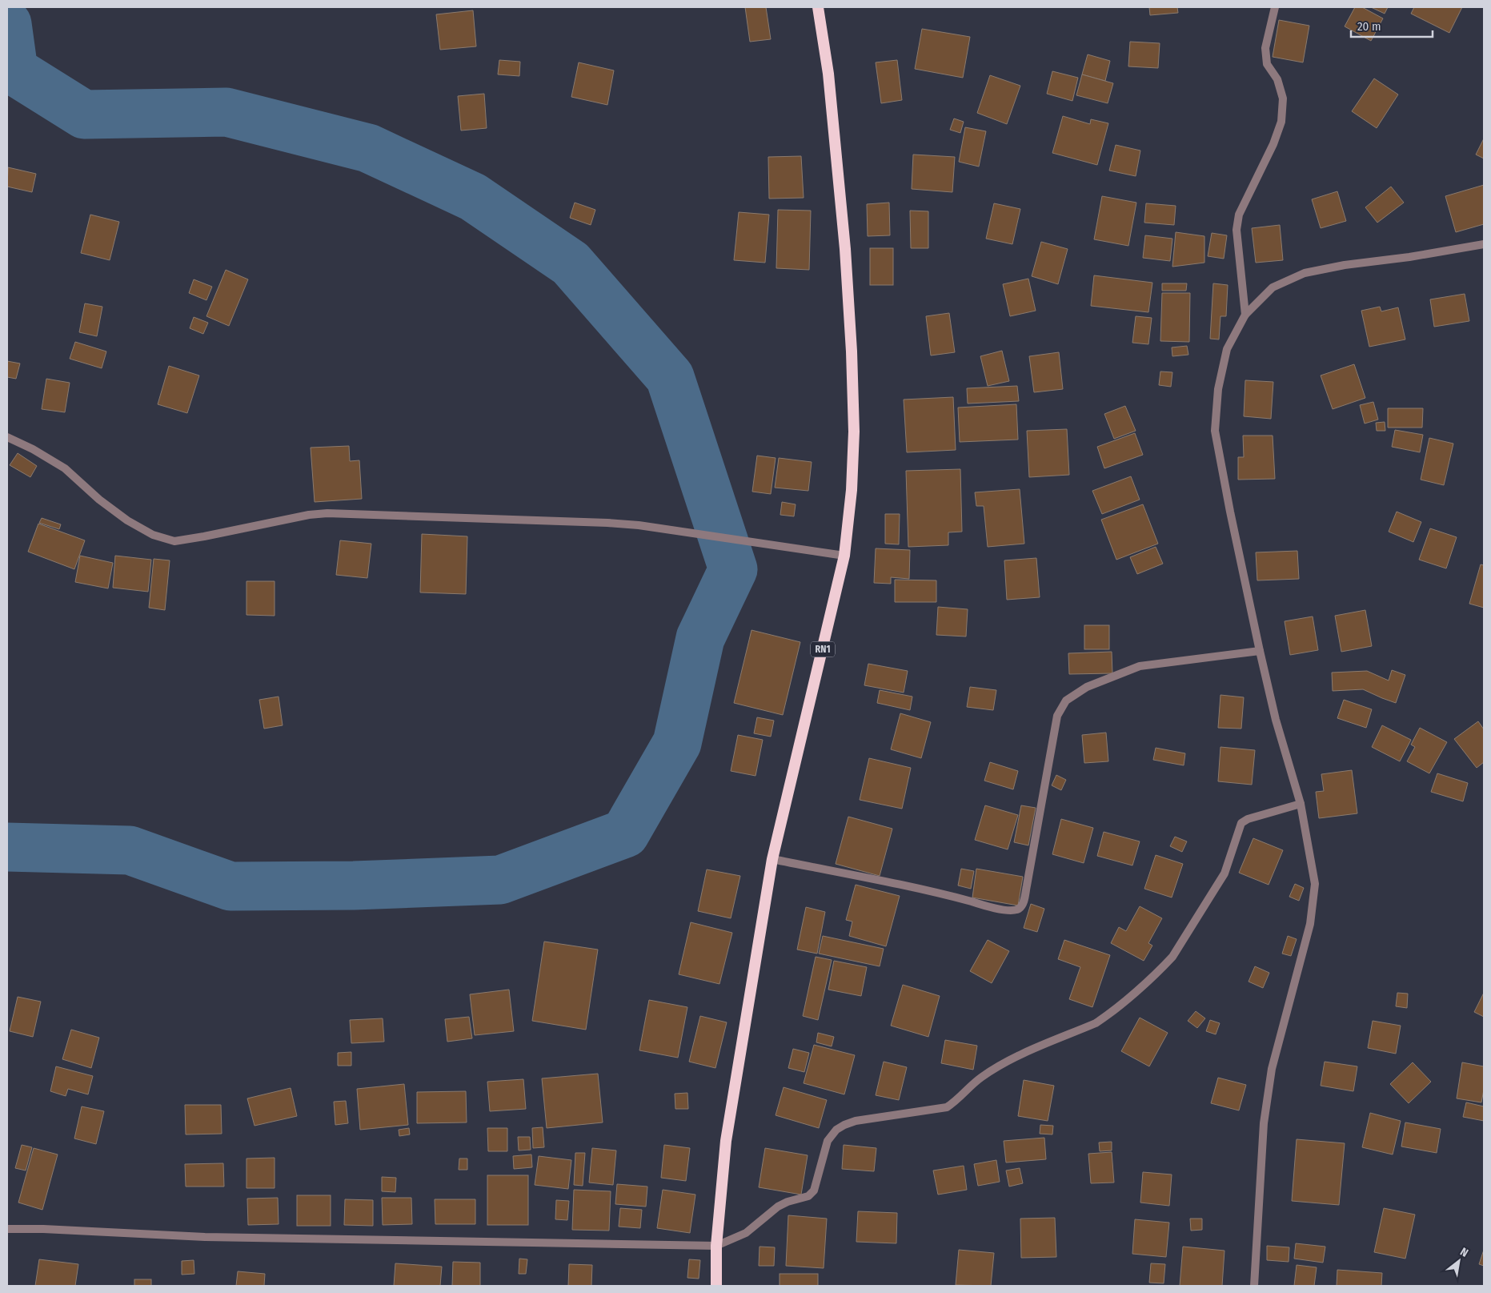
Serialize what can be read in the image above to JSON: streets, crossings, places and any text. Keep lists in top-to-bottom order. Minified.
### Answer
{"streets":{"highway":["RN1"]},"scale_bar":"20 m","north":"top right"}
